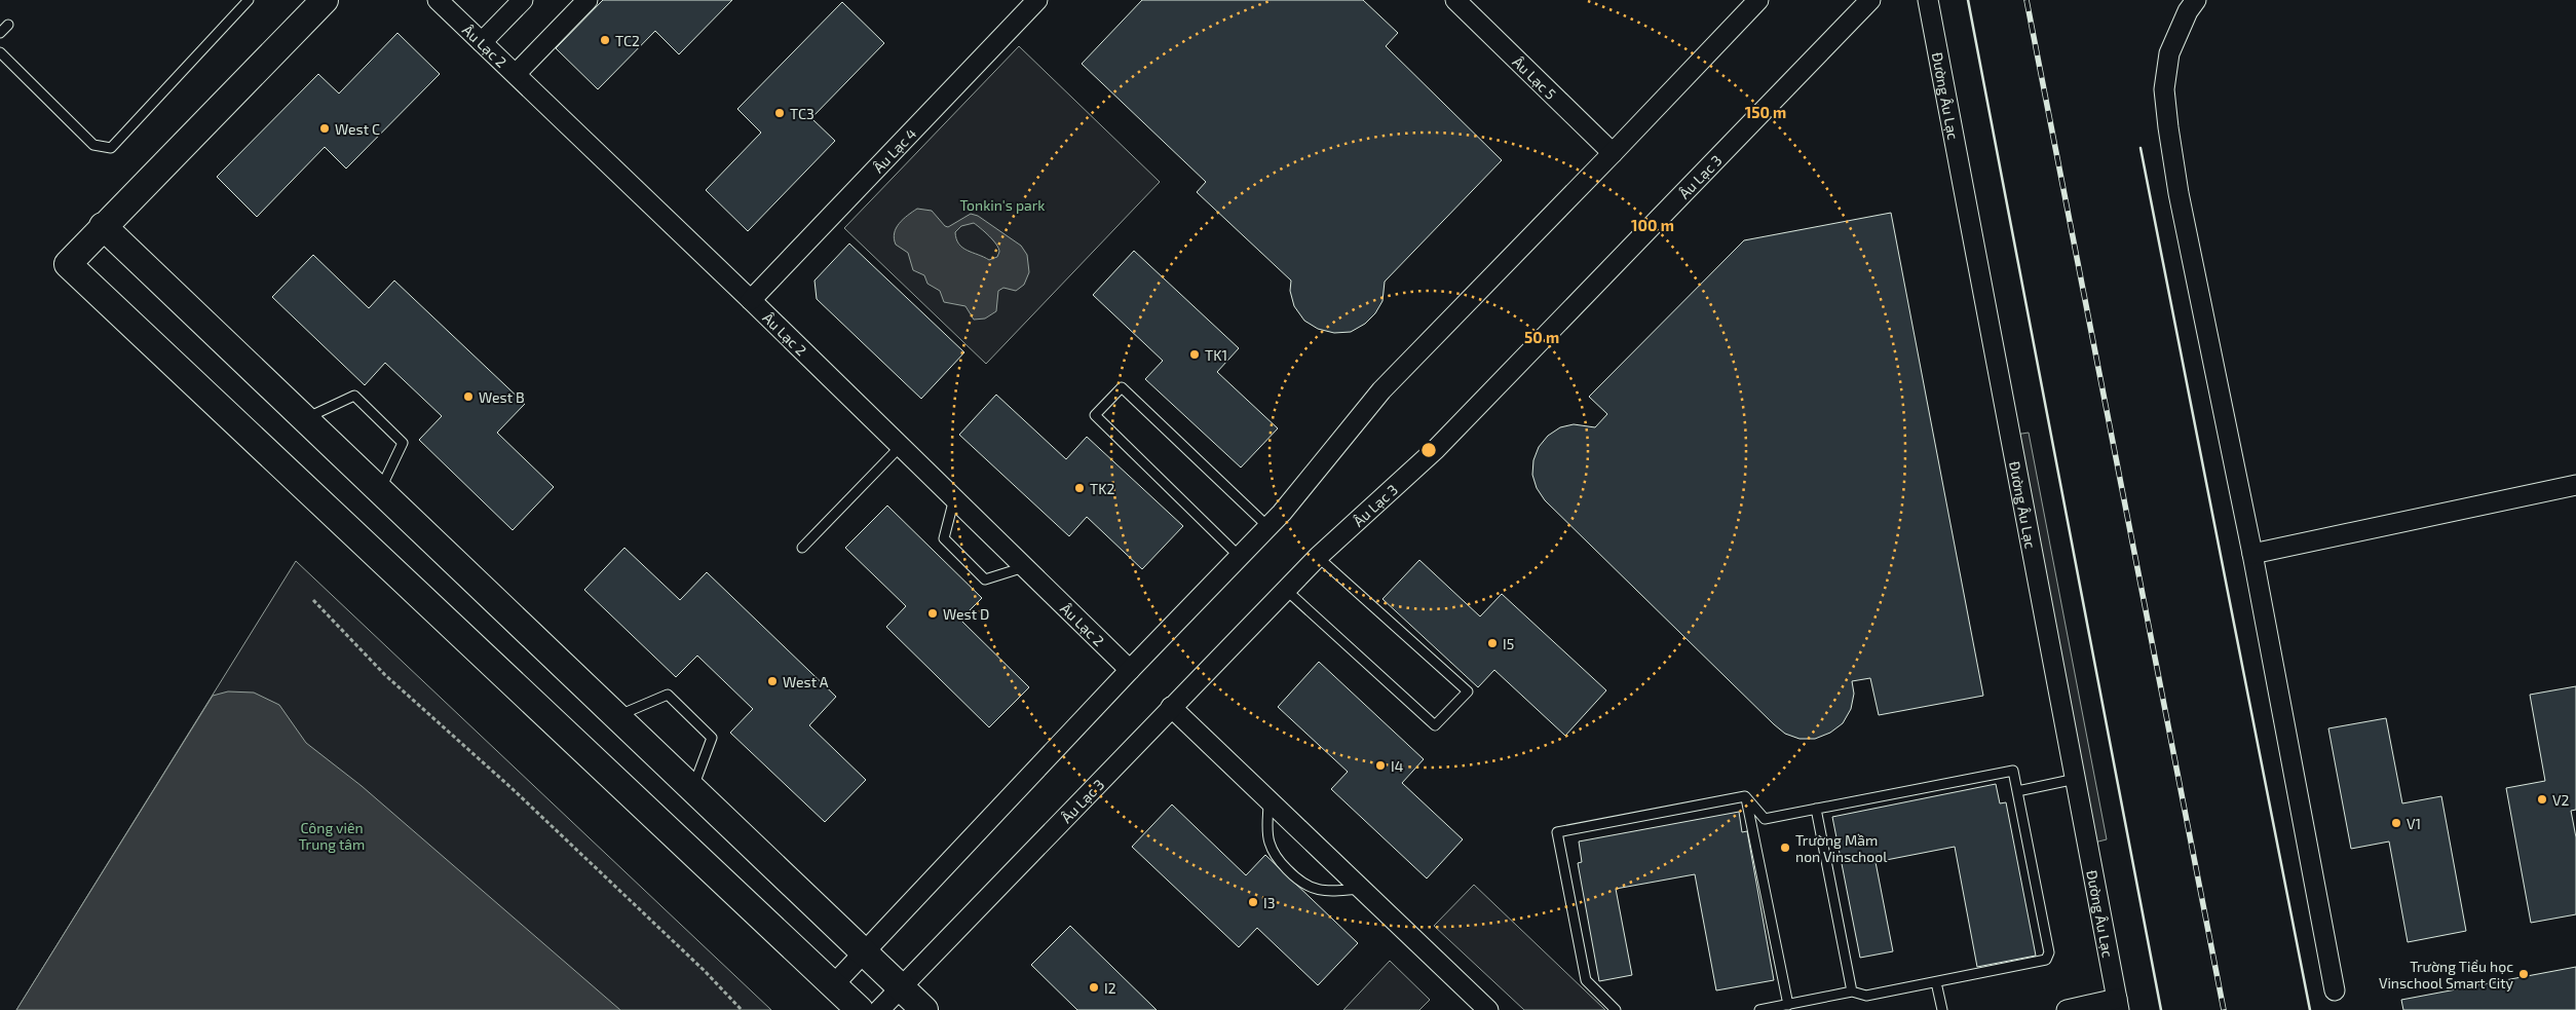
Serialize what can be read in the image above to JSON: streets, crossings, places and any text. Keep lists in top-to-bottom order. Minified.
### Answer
{"streets":{"street":["Âu Lạc 2","Âu Lạc 5","Đường Âu Lạc","Âu Lạc 4","Âu Lạc 3"]},"crossings":[["Âu Lạc 2","Âu Lạc 4"]],"parks":["Tonkin's park","Công viên Trung tâm"],"places":["TC2","TC3","West C","TK1","West B","TK2","West D","I5","West A","I4","V2","V1","Trường Mầm non Vinschool","I3","Trường Tiểu học Vinschool Smart City","I2"],"rings":["150 m","100 m","50 m"]}
